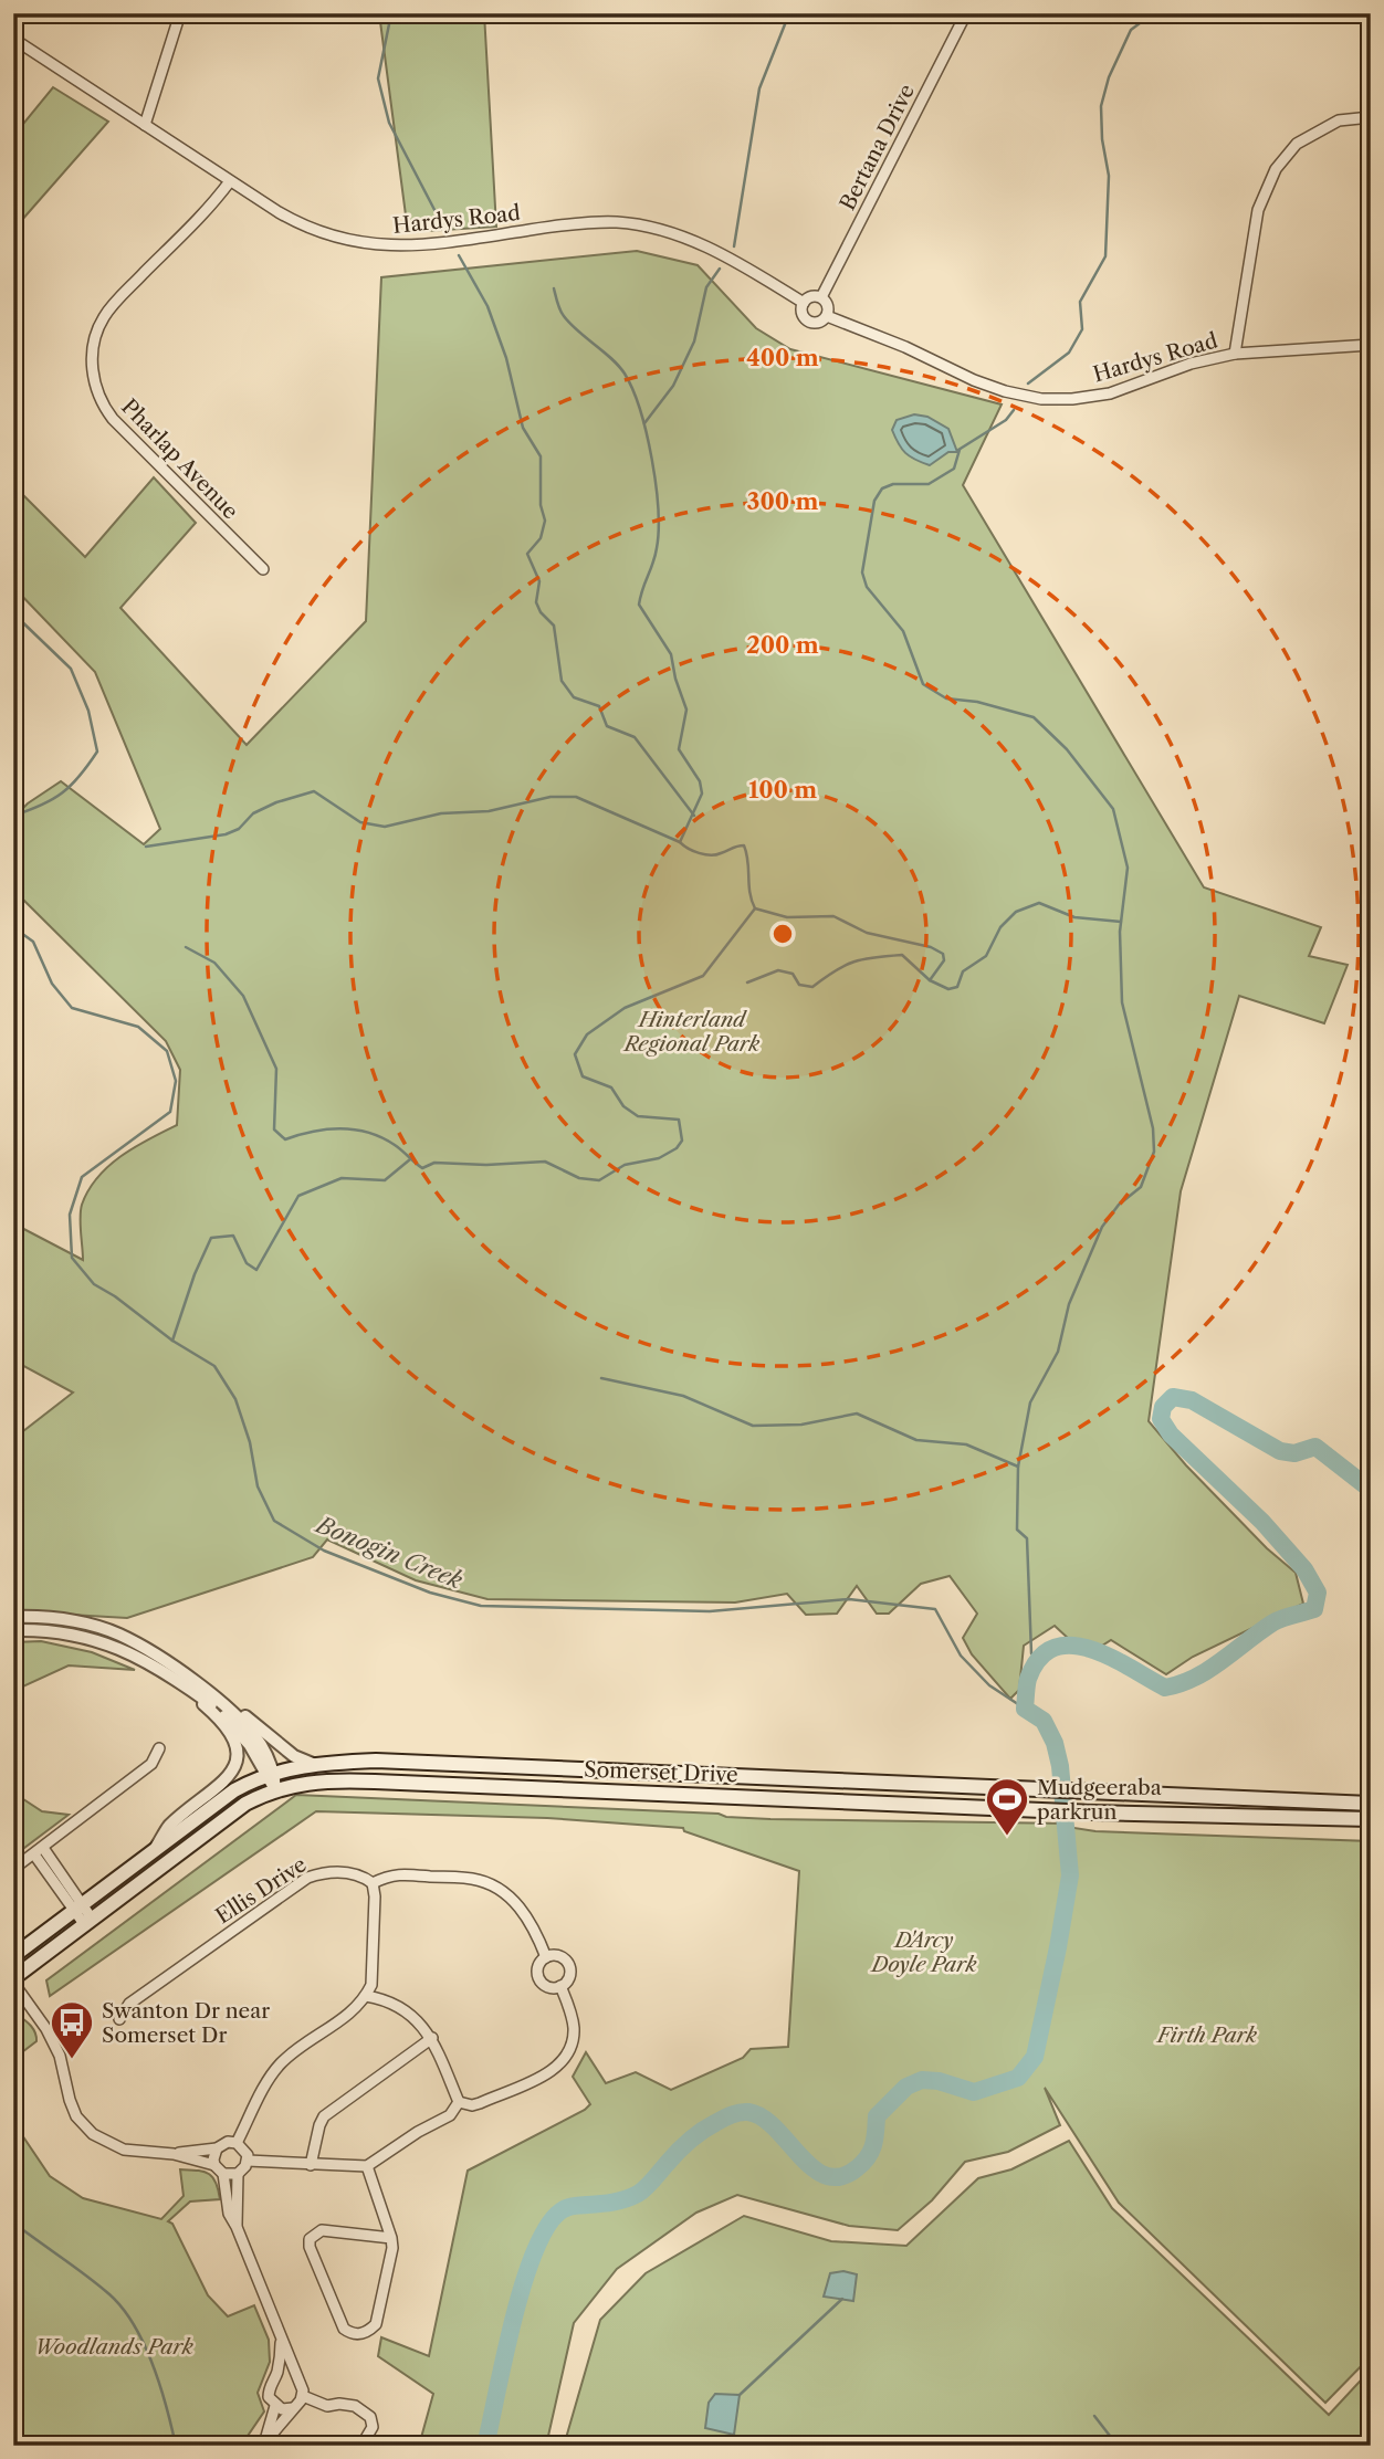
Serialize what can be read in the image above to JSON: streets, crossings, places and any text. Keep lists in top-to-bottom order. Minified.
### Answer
{"streets":{"main road":["Somerset Drive"],"street":["Bertana Drive","Hardys Road","Pharlap Avenue","Ellis Drive"]},"crossings":[["Bertana Drive","Hardys Road"],["Hardys Road","Pharlap Avenue"]],"water":["Bonogin Creek"],"parks":["Hinterland Regional Park","D'Arcy Doyle Park","Firth Park","Woodlands Park"],"places":{"sports":["Mudgeeraba parkrun"],"bus stop":["Swanton Dr near Somerset Dr"]},"rings":["400 m","300 m","200 m","100 m"]}
